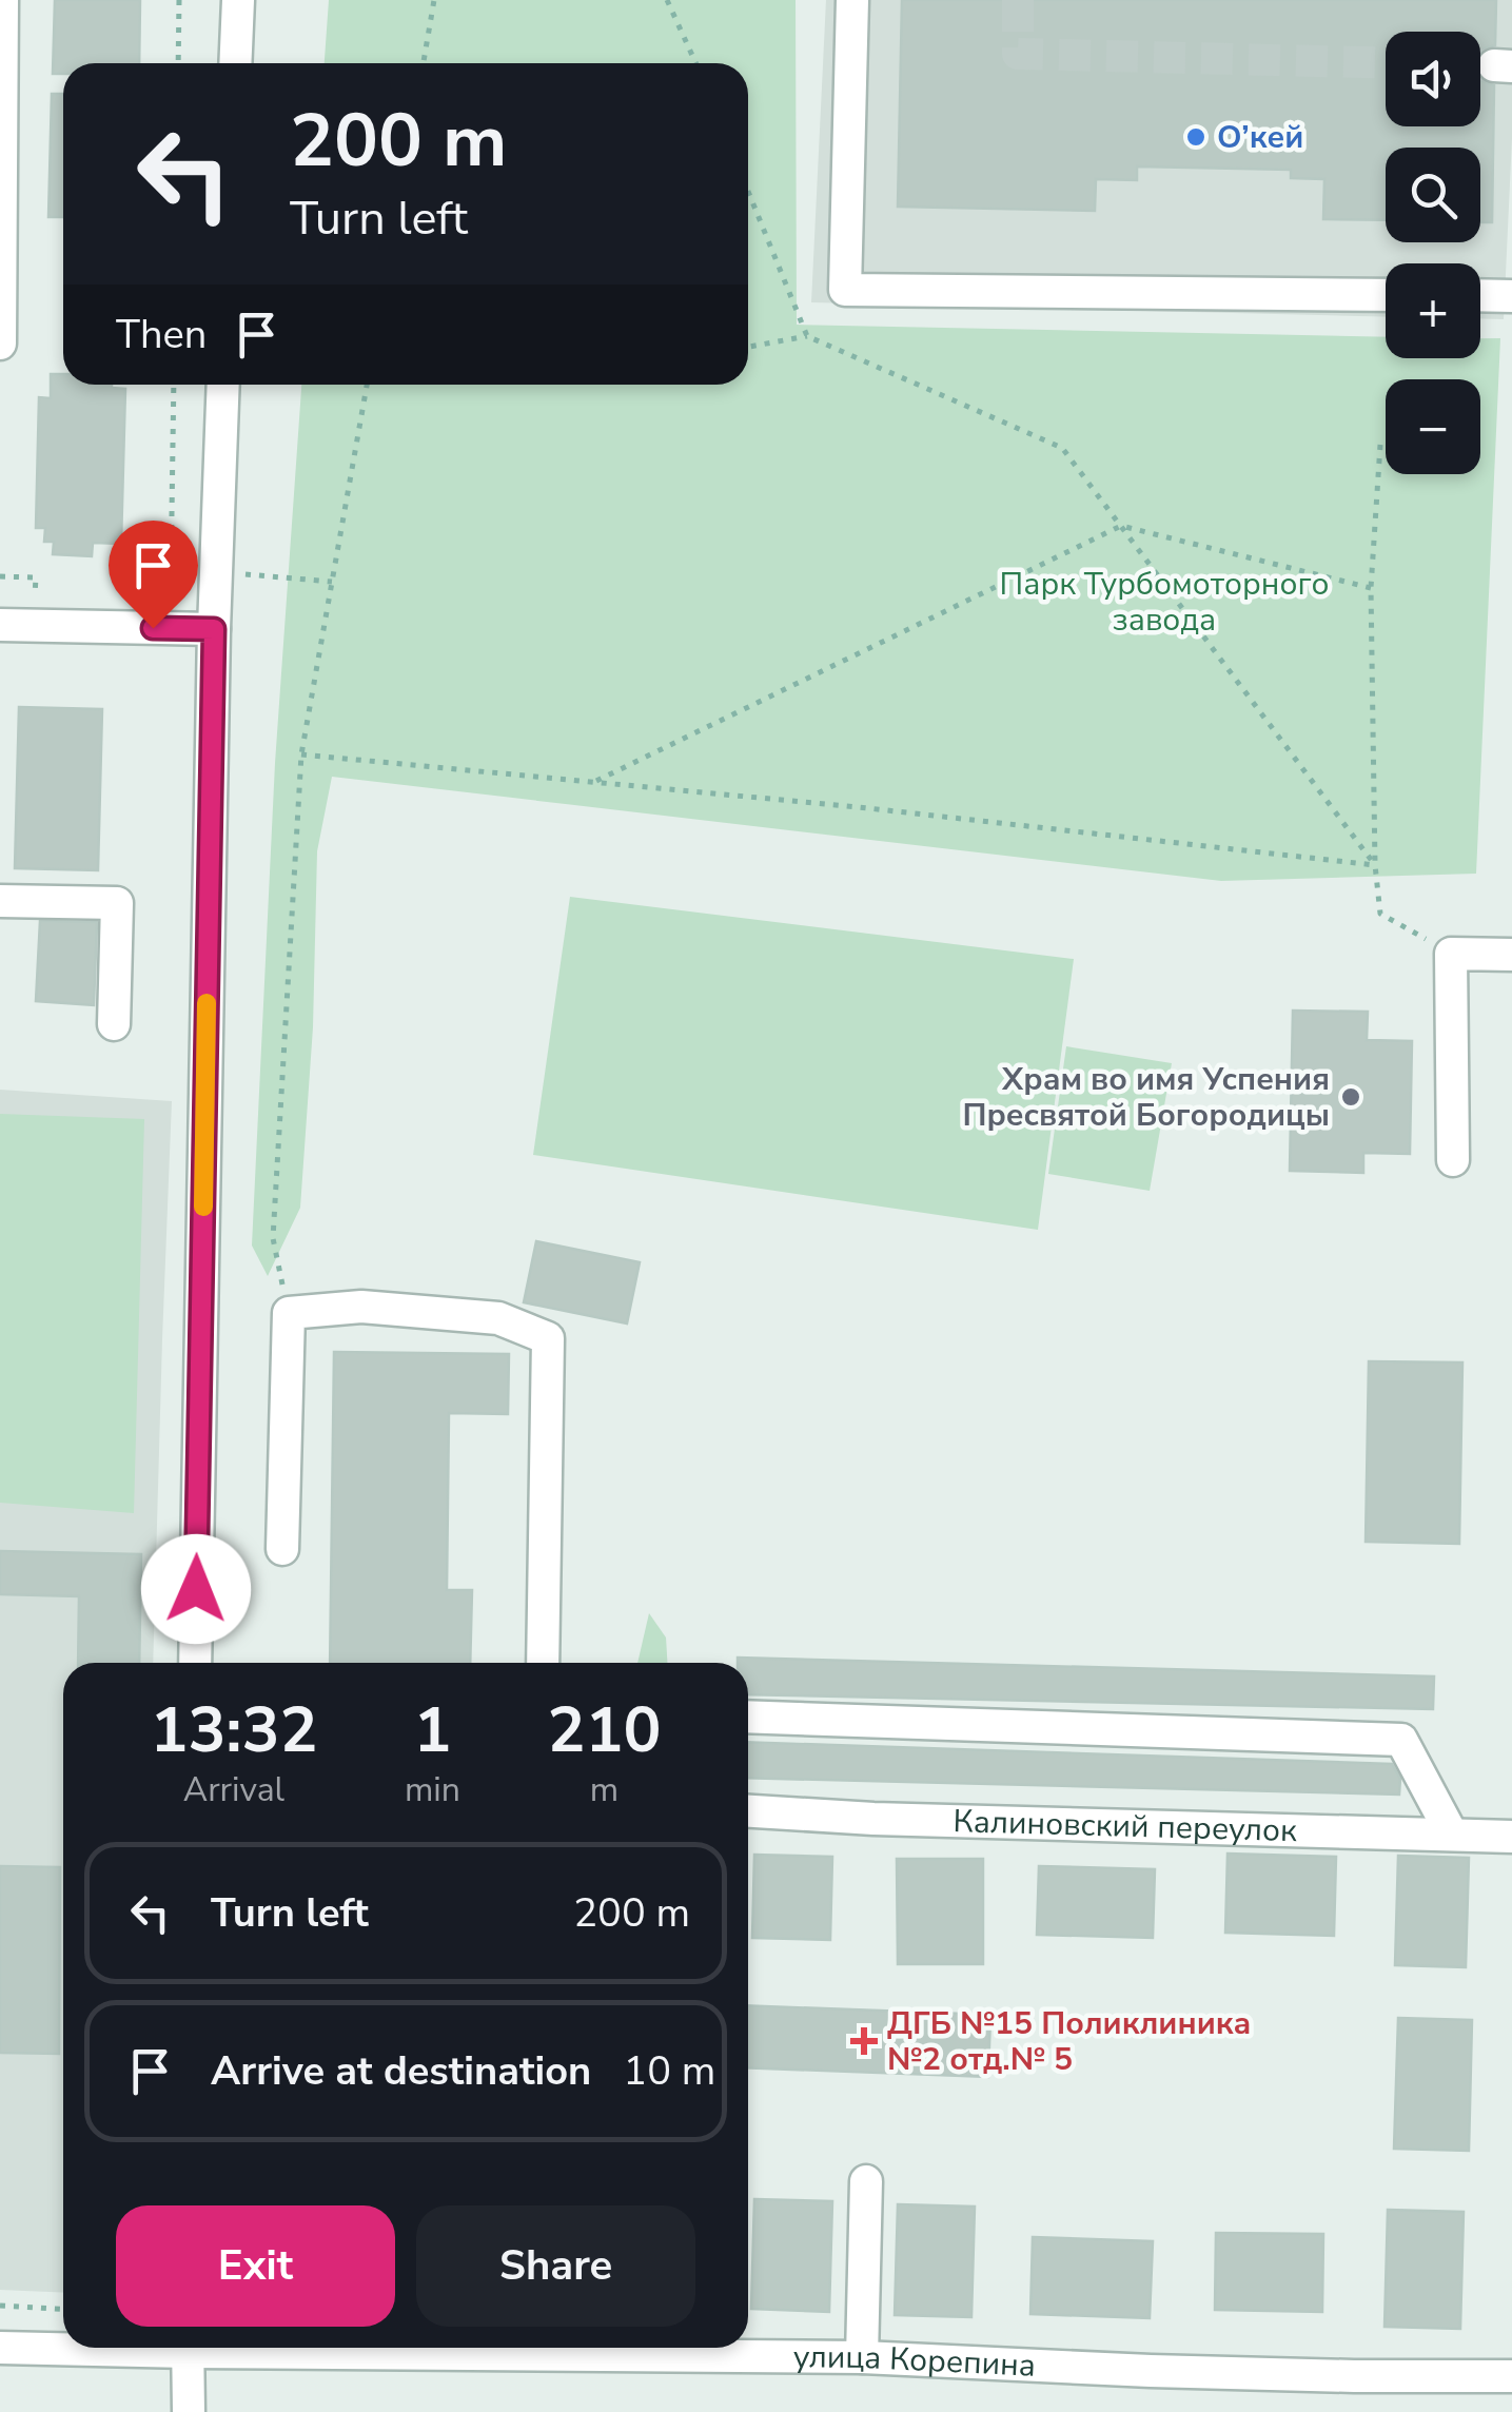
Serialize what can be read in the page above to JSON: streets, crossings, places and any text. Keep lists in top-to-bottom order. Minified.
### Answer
{"streets":{"street":["Калиновский переулок","улица Корепина"]},"parks":["Парк Турбомоторного завода"],"places":{"other":["О’кей","Храм во имя Успения Пресвятой Богородицы"],"health":["ДГБ №15 Поликлиника №2 отд.№ 5"]},"page":{"map_buttons":["+","−"],"turn":["200 m","Turn left"],"then":"Then","eta":["13:32","Arrival","1","min","210","m"],"list":[{"name":"Turn left","value":"200 m"},{"name":"Arrive at destination","value":"10 m"}],"buttons":["Exit","Share"]}}
